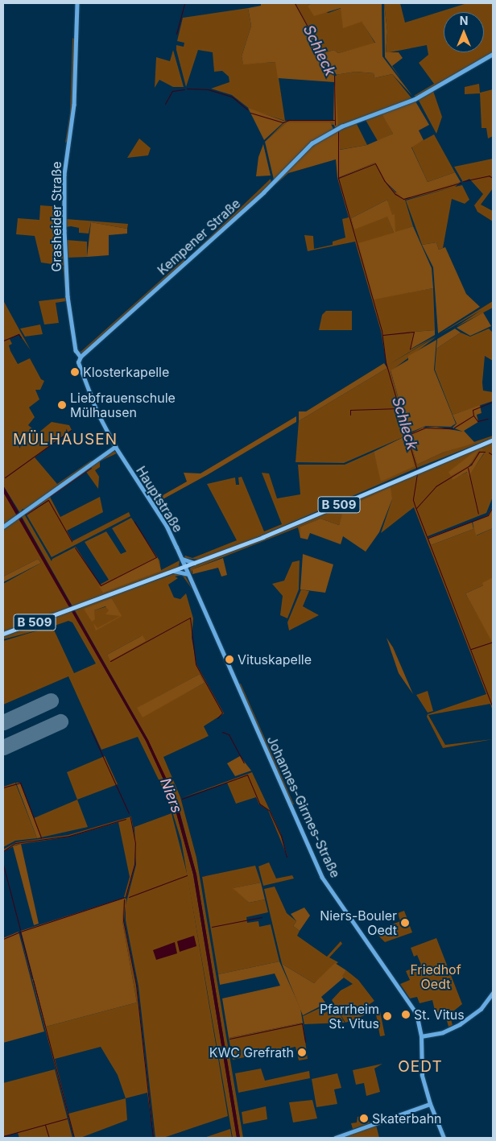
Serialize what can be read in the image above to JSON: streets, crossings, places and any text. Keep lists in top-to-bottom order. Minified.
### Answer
{"streets":{"main road":["B 509"],"street":["Grasheider Straße","Kempener Straße","Hauptstraße","Johannes-Girmes-Straße"]},"crossings":[["Grasheider Straße","Kempener Straße"],["Grasheider Straße","Hauptstraße"],["Kempener Straße","Hauptstraße"],["Hauptstraße","B 509"],["Hauptstraße","Johannes-Girmes-Straße"]],"districts":["MÜLHAUSEN","OEDT"],"water":["Schleck","Niers"],"parks":["Friedhof Oedt"],"places":["Klosterkapelle","Liebfrauenschule Mülhausen","Vituskapelle","Niers-Bouler Oedt","St. Vitus","Pfarrheim St. Vitus","KWC Grefrath","Skaterbahn"],"north":"top"}
